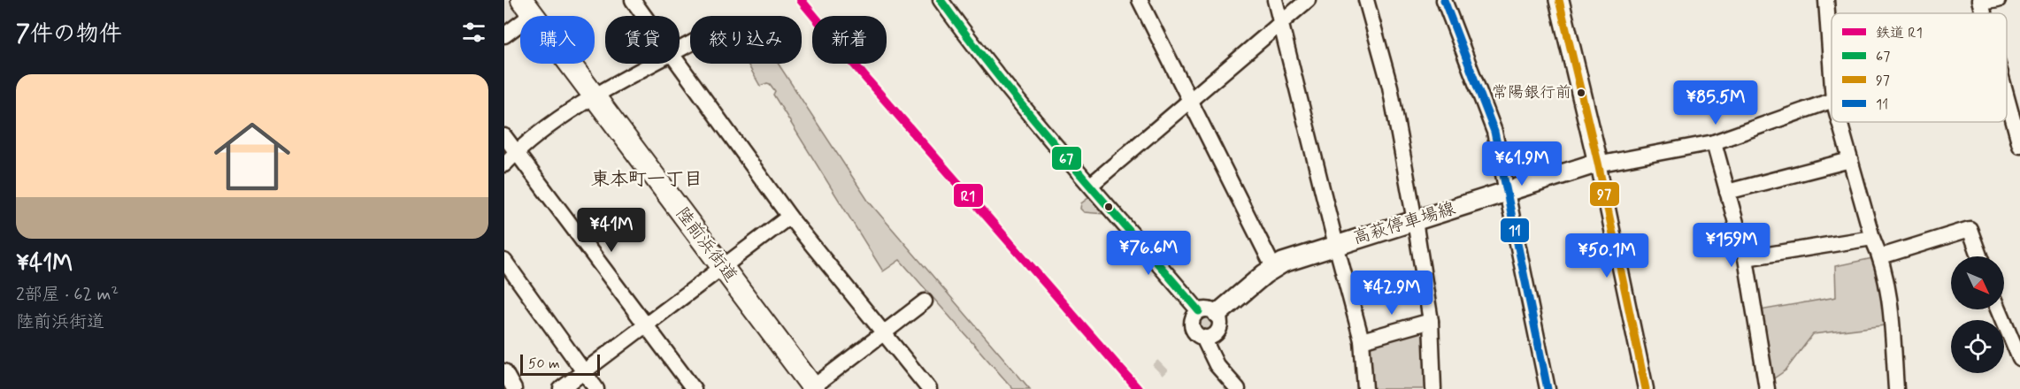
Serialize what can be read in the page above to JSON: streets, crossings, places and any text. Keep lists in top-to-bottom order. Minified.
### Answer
{"streets":{"highway":["陸前浜街道"],"main road":["高萩停車場線"]},"districts":["東本町一丁目"],"places":["常陽銀行前"],"lines":["rail line R1","transit line 67","transit line 97","transit line 11"],"legend":["鉄道 R1","67","97","11"],"scale_bar":"50 m","north":"bottom right","page":{"heading":"7件の物件","chip":["購入","賃貸","絞り込み","新着"],"list":[{"name":"¥41M","note":"2部屋 · 62 m² · 陸前浜街道"}],"price":["¥85.5M","¥61.9M","¥41M","¥159M","¥76.6M","¥50.1M","¥42.9M"],"scale":"50 m"}}
